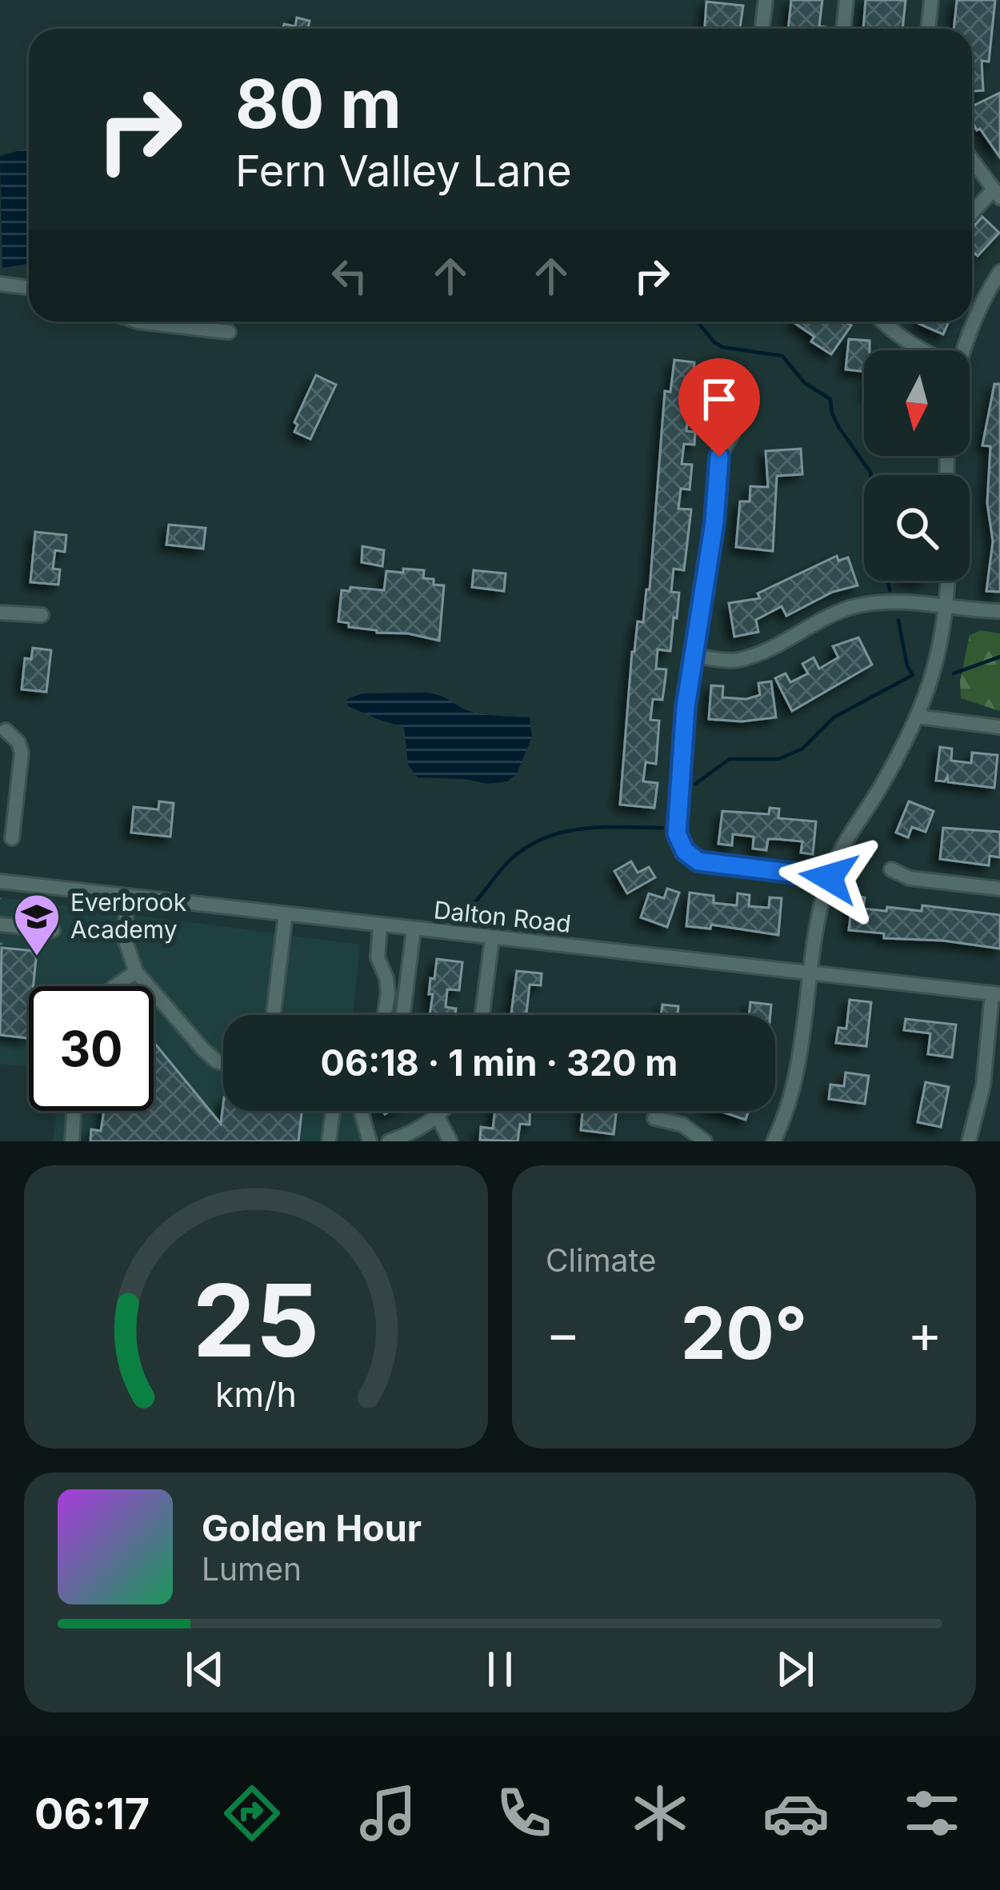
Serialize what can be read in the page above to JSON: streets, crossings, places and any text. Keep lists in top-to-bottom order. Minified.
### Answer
{"streets":{"street":["Dalton Road"]},"places":{"school or university":["Everbrook Academy"]},"north":"bottom","page":{"turn":["80 m","Fern Valley Lane"],"limit":"30","trip":"06:18 · 1 min · 320 m","tile":"Climate","heat":["−","20°","+"],"song":["Golden Hour","Lumen"],"tabs":"06:17","gauge":["25","km/h"]}}
